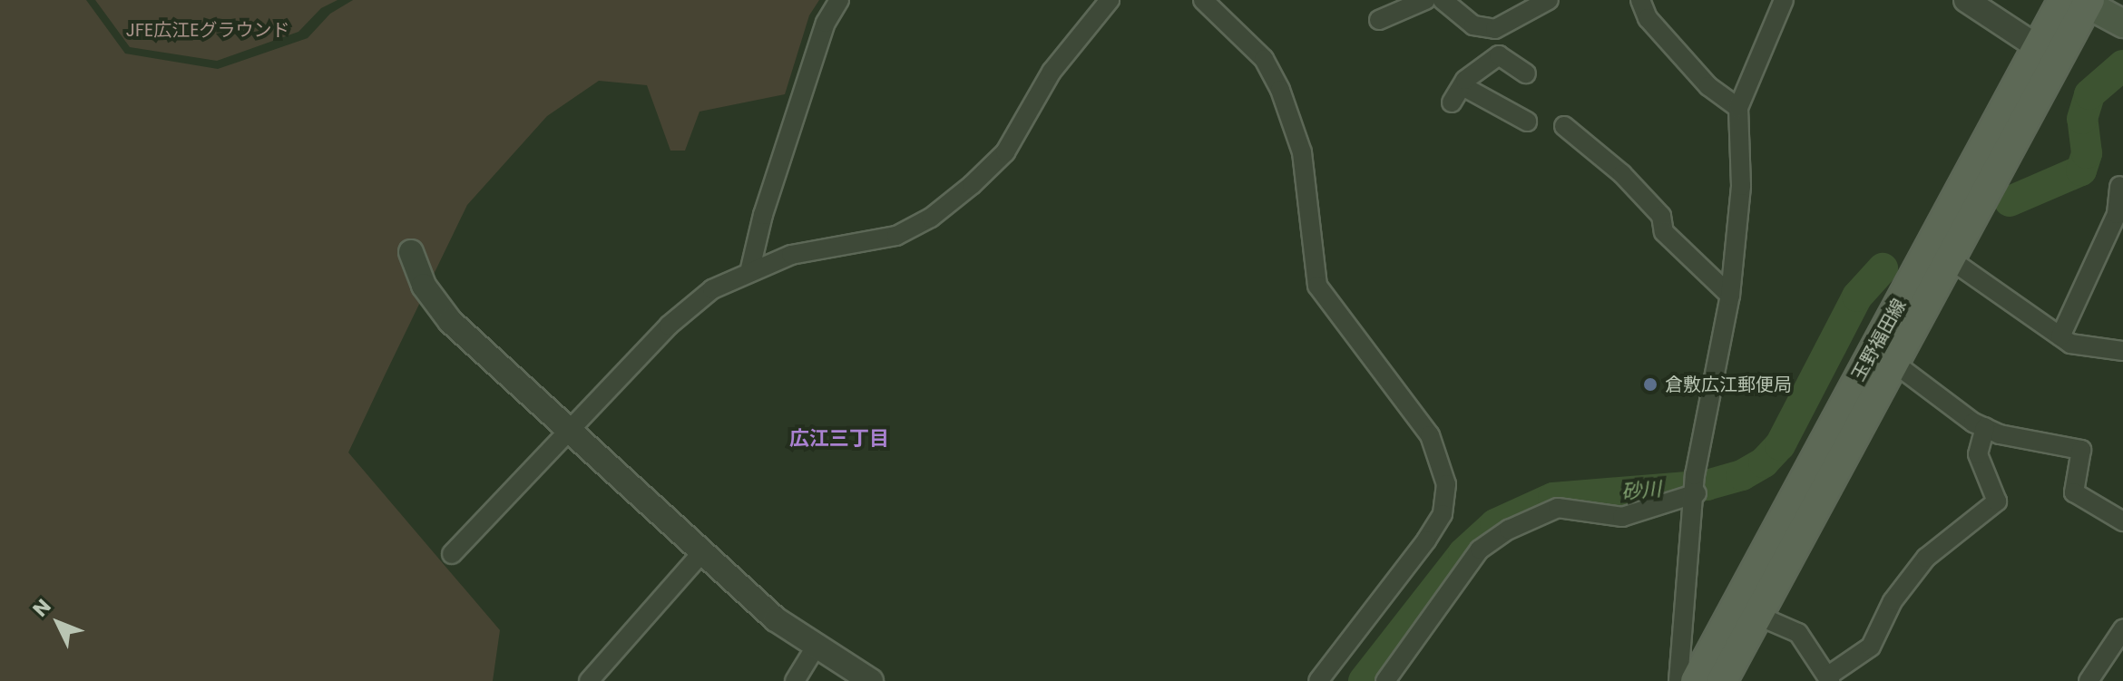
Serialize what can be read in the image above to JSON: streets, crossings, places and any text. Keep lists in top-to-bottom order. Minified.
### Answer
{"streets":{"main road":["玉野福田線"]},"districts":["広江三丁目"],"water":["砂川"],"parks":["JFE広江Eグラウンド"],"places":["倉敷広江郵便局"],"north":"top left"}
